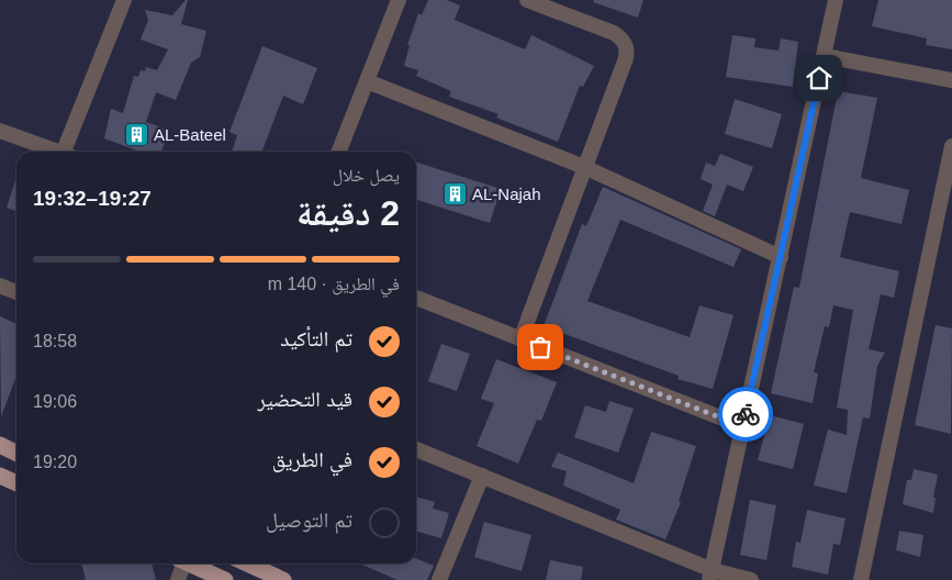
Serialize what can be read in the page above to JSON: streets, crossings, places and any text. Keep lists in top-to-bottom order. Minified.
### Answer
{"places":{"building":["AL-Bateel","AL-Najah"]},"page":{"heading":["2 دقيقة","يصل خلال","19:27–19:32"],"bar":"في الطريق · 140 m","list":[["تم التأكيد","18:58"],["قيد التحضير","19:06"],["في الطريق","19:20"],"تم التوصيل"]}}
